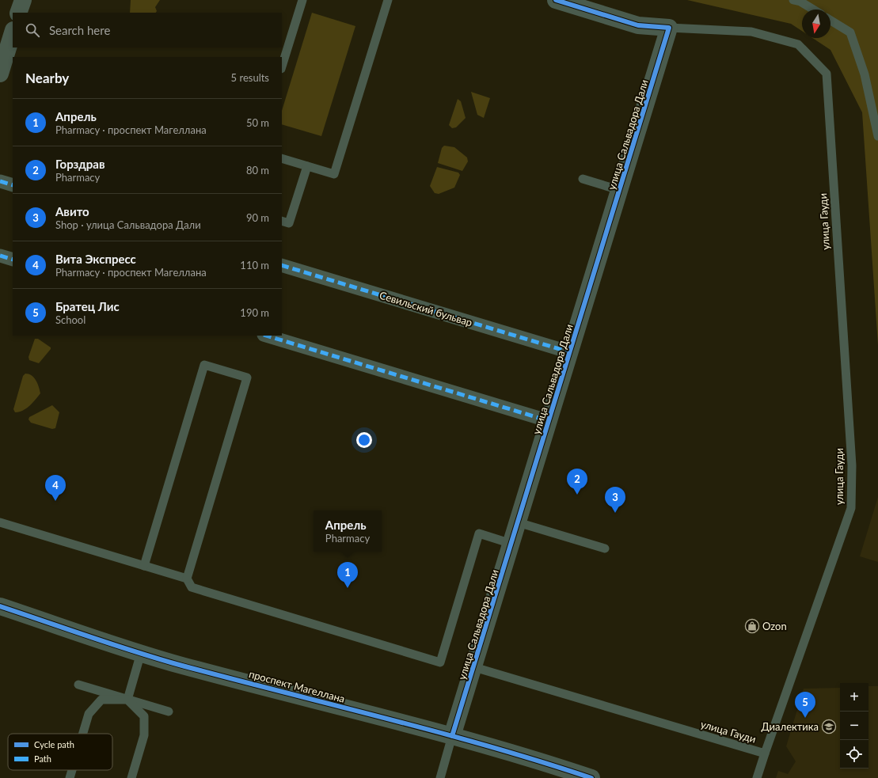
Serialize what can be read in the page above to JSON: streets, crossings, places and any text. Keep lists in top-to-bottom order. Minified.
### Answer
{"streets":{"street":["улица Сальвадора Дали","Севильский бульвар","проспект Магеллана"],"lane":["улица Гауди"]},"crossings":[["улица Сальвадора Дали","улица Гауди"],["улица Сальвадора Дали","Севильский бульвар"],["улица Сальвадора Дали","проспект Магеллана"]],"places":{"shop":["Ozon"],"school or university":["Диалектика"]},"legend":["Cycle path","Path"],"north":"bottom","page":{"search":"Search here","heading":["Nearby","5 results"],"list":[{"mark":"1","name":"Апрель","note":"Pharmacy · проспект Магеллана","value":"50 m"},{"mark":"2","name":"Горздрав","note":"Pharmacy","value":"80 m"},{"mark":"3","name":"Авито","note":"Shop · улица Сальвадора Дали","value":"90 m"},{"mark":"4","name":"Вита Экспресс","note":"Pharmacy · проспект Магеллана","value":"110 m"},{"mark":"5","name":"Братец Лис","note":"School","value":"190 m"}],"pins":["2","4","3","1","5"],"popup":["Апрель","Pharmacy"],"map_buttons":["+","−"]}}
